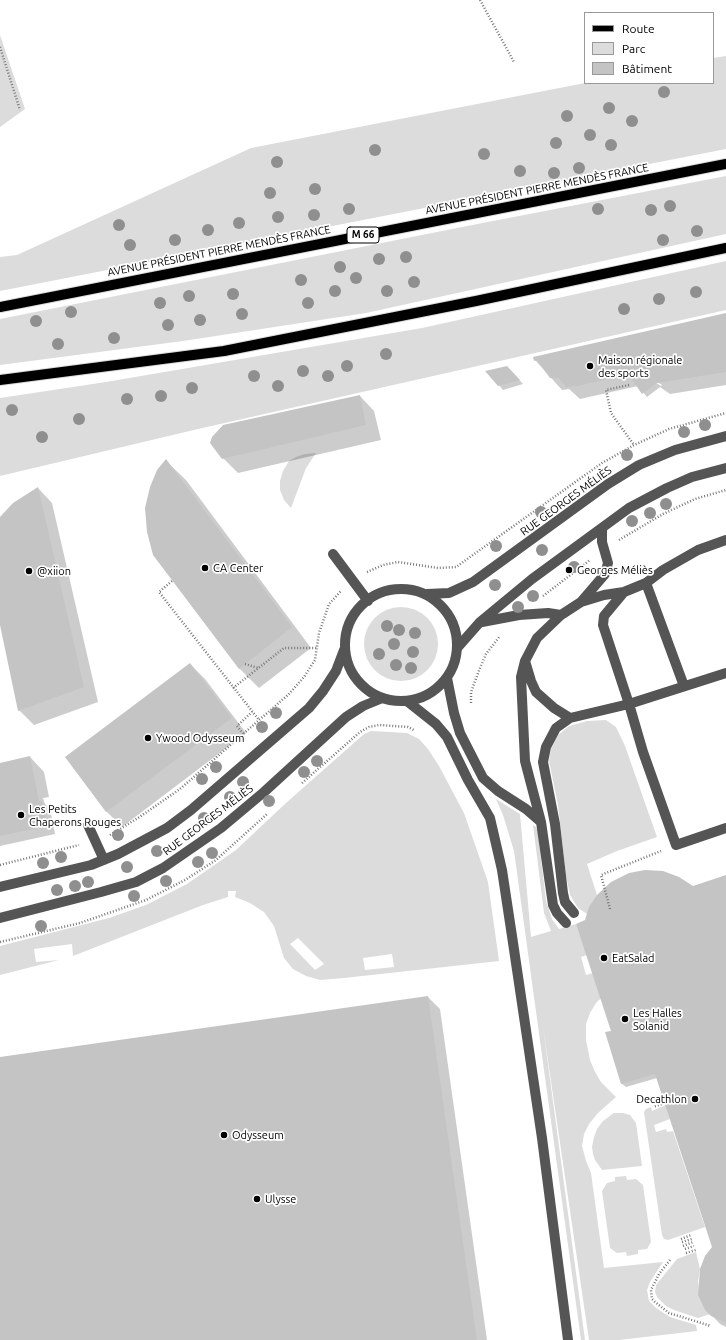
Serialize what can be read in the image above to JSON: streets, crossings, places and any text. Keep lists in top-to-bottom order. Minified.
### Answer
{"streets":{"main road":["AVENUE PRÉSIDENT PIERRE MENDÈS FRANCE","M 66"],"street":["RUE GEORGES MÉLIÈS"]},"places":["Maison régionale des sports","CA Center","Georges Méliès","@xiion","Ywood Odysseum","Les Petits Chaperons Rouges","EatSalad","Les Halles Solanid","Decathlon","Odysseum","Ulysse"],"legend":["Route","Parc","Bâtiment"]}
